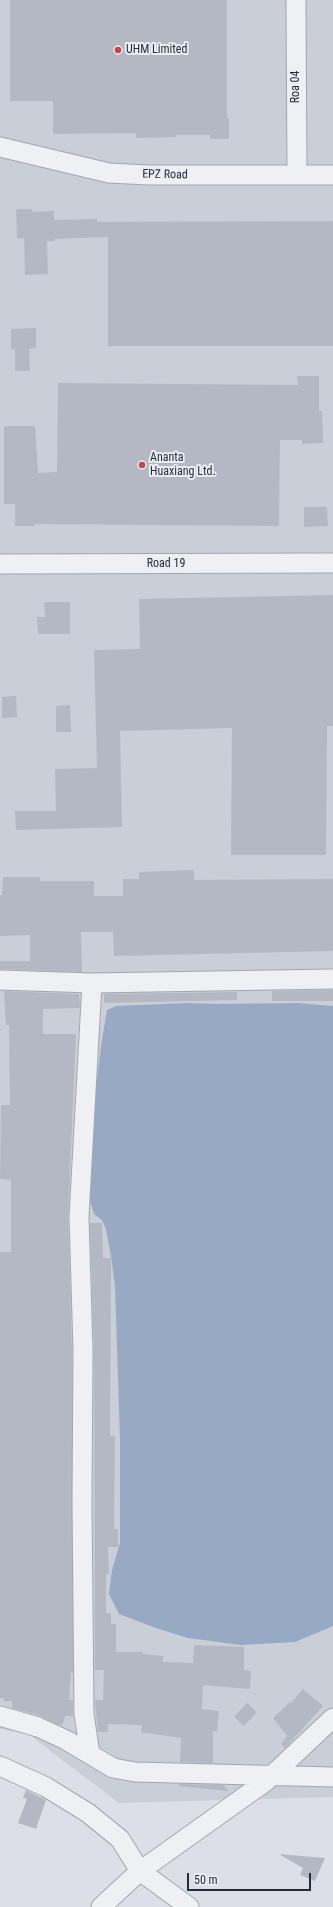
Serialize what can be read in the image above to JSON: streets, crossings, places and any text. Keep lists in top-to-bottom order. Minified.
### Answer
{"streets":{"street":["Roa 04","EPZ Road","Road 19"]},"crossings":[["Roa 04","EPZ Road"]],"places":["UHM Limited","Ananta Huaxiang Ltd."],"scale_bar":"50 m"}
